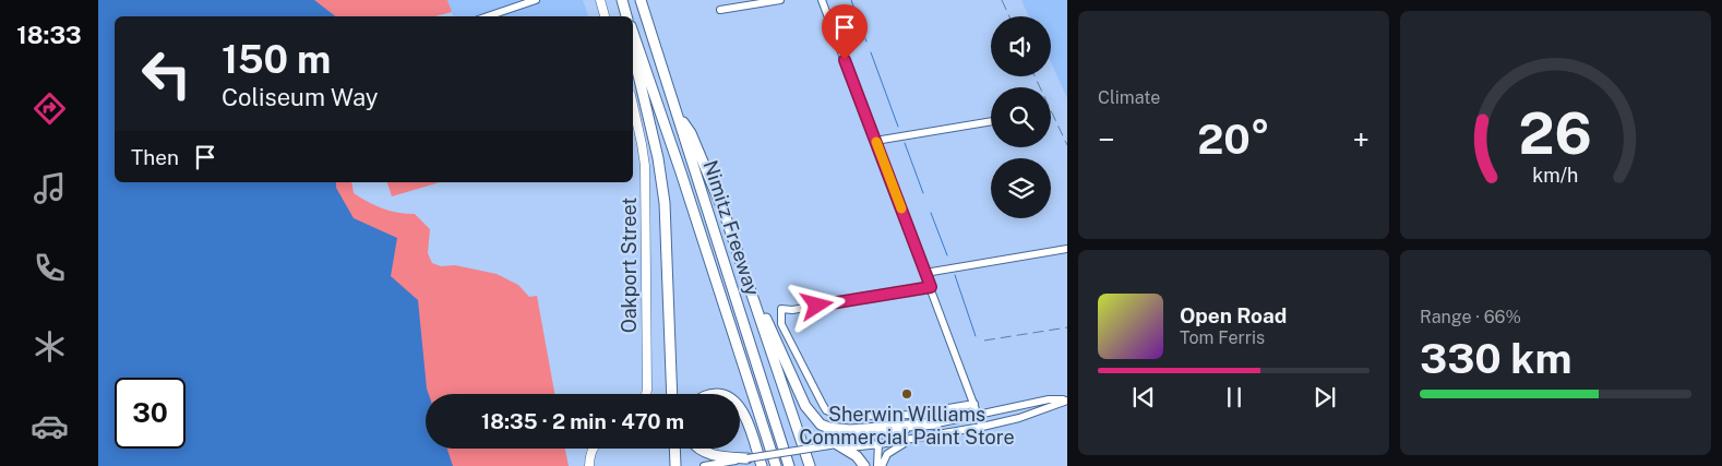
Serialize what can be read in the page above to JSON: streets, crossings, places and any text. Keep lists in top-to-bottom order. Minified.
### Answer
{"streets":{"highway":["Nimitz Freeway"],"main road":["Oakport Street"]},"places":["Sherwin Williams Commercial Paint Store"],"page":{"tabs":"18:33","tile":["Climate",["Range · 66%","330 km"]],"turn":["150 m","Coliseum Way"],"heat":["−","20°","+"],"then":"Then","song":["Open Road","Tom Ferris"],"limit":"30","trip":"18:35 · 2 min · 470 m","gauge":["26","km/h"]}}
